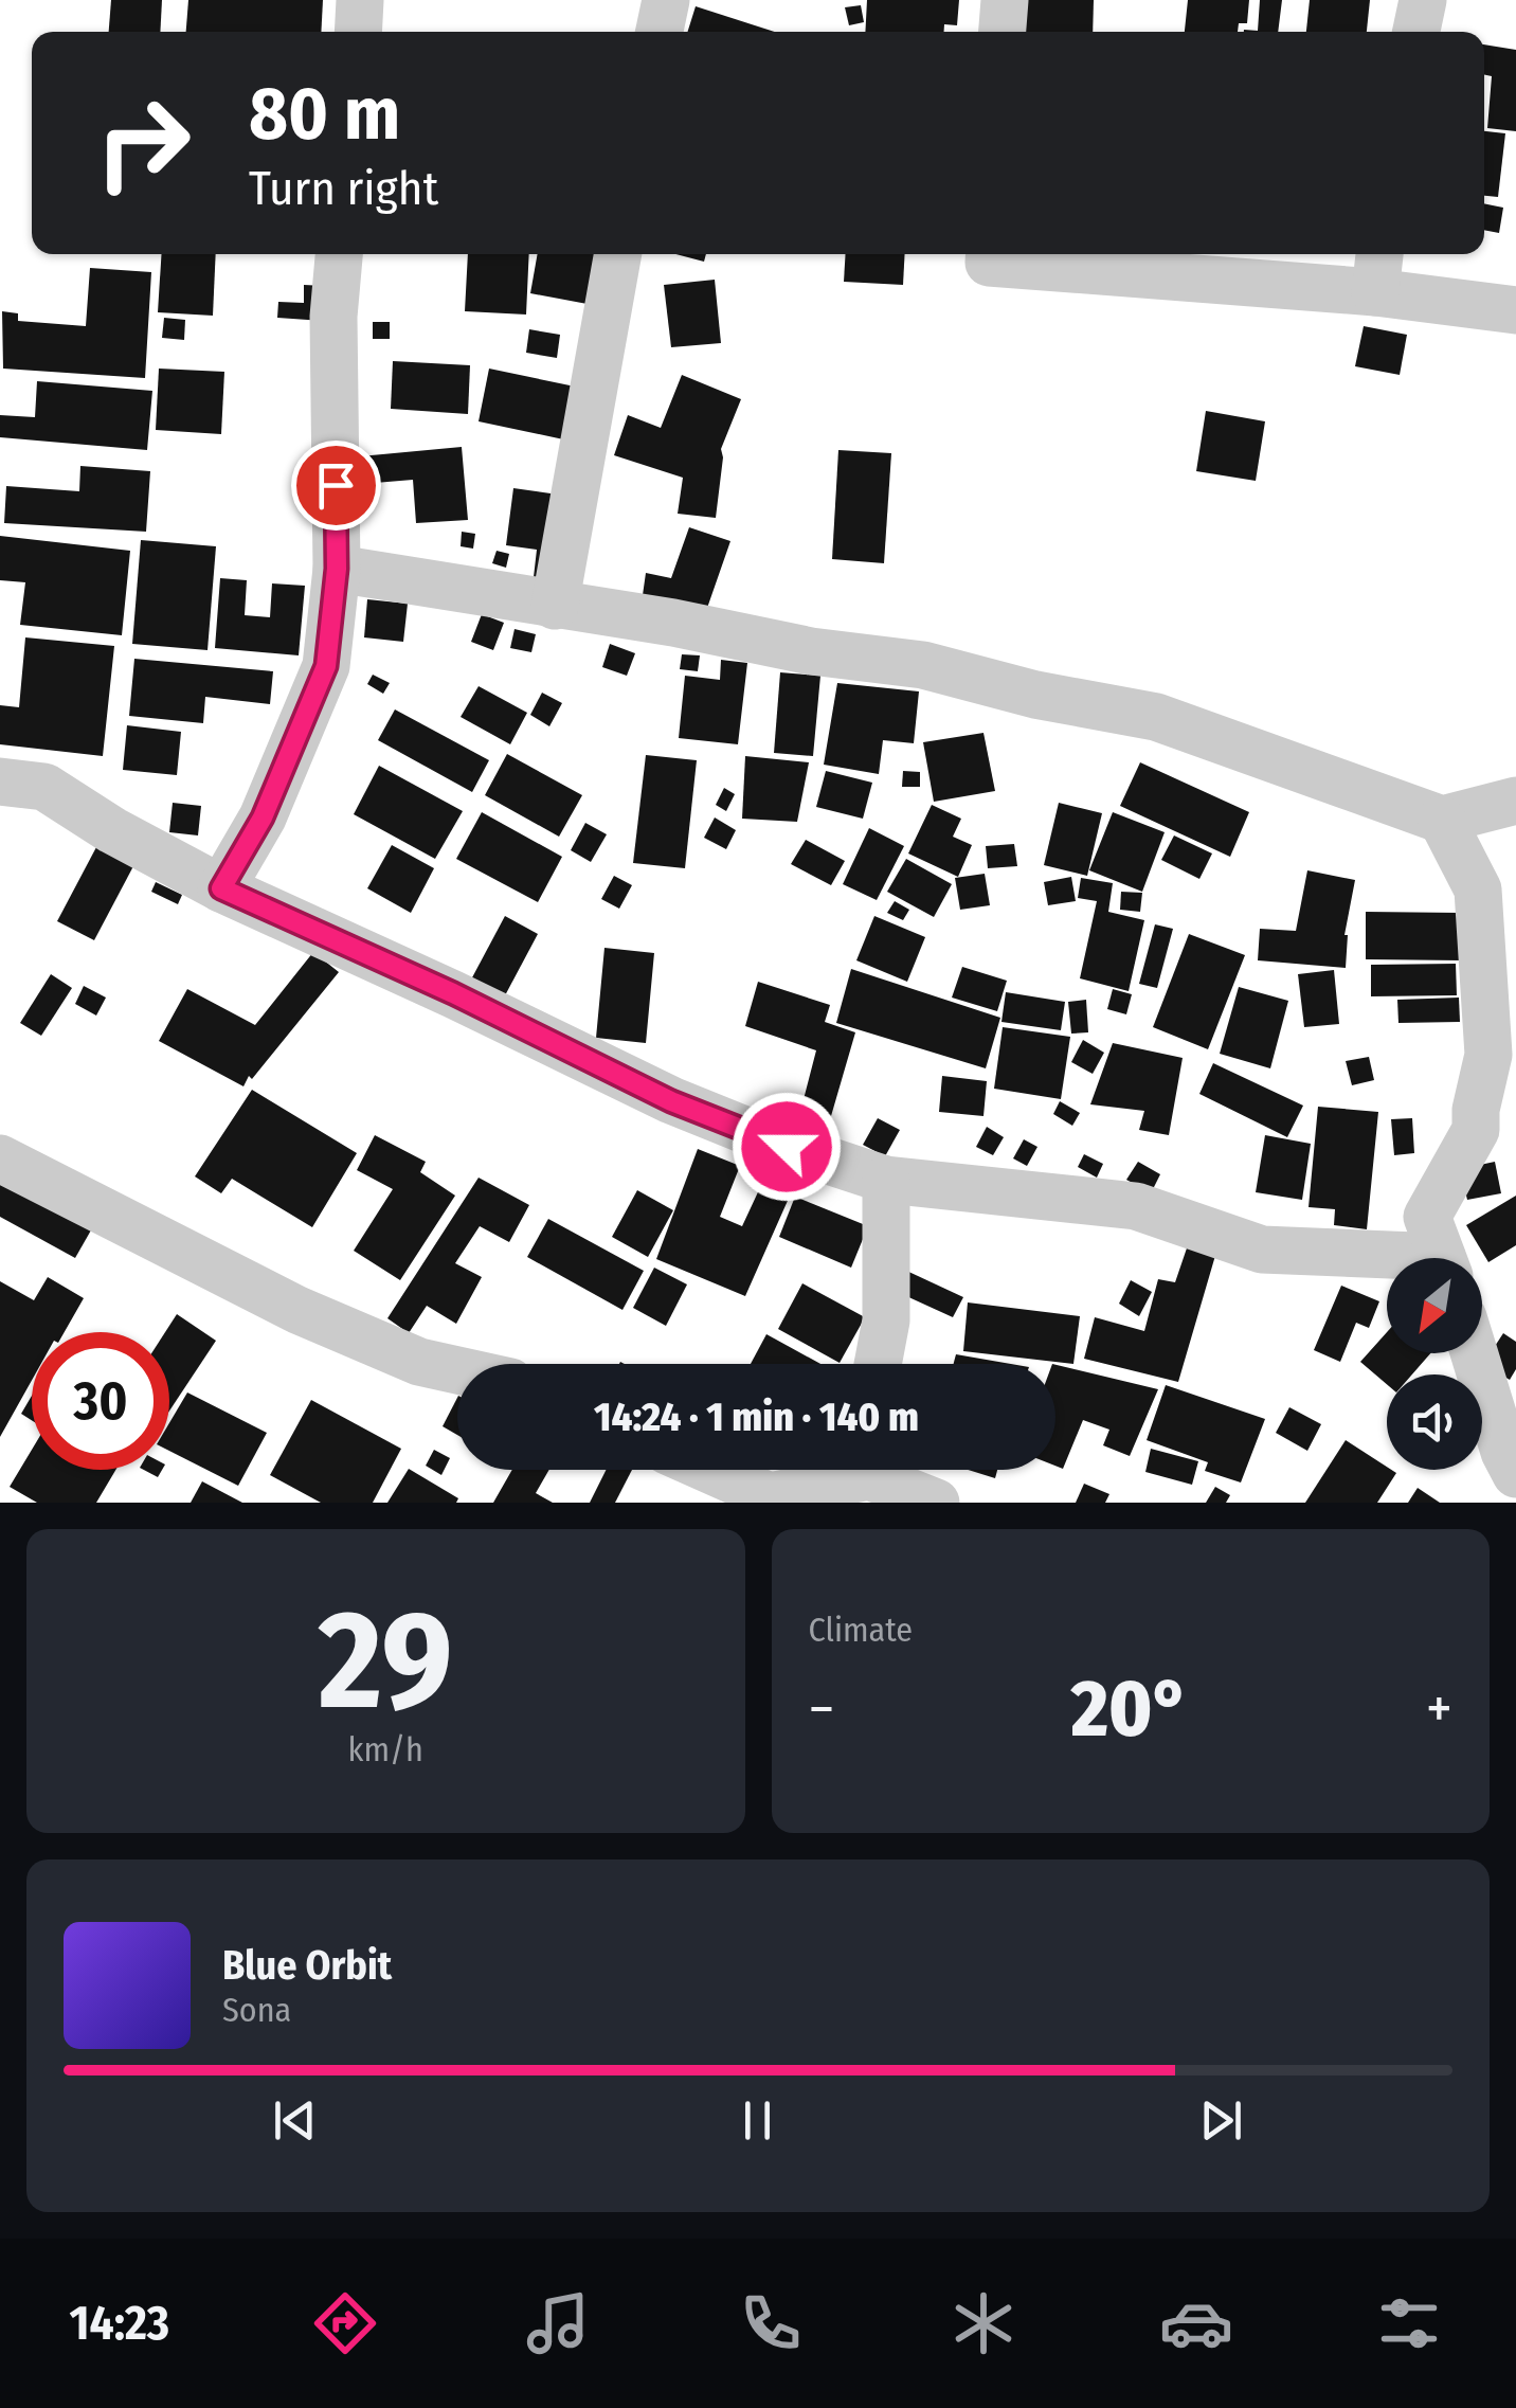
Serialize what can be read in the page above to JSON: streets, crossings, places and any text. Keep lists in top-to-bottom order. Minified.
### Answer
{"north":"bottom left","page":{"turn":["80 m","Turn right"],"limit":"30","trip":"14:24 · 1 min · 140 m","tile":[["29","km/h"],"Climate"],"heat":["−","20°","+"],"song":["Blue Orbit","Sona"],"tabs":"14:23"}}
